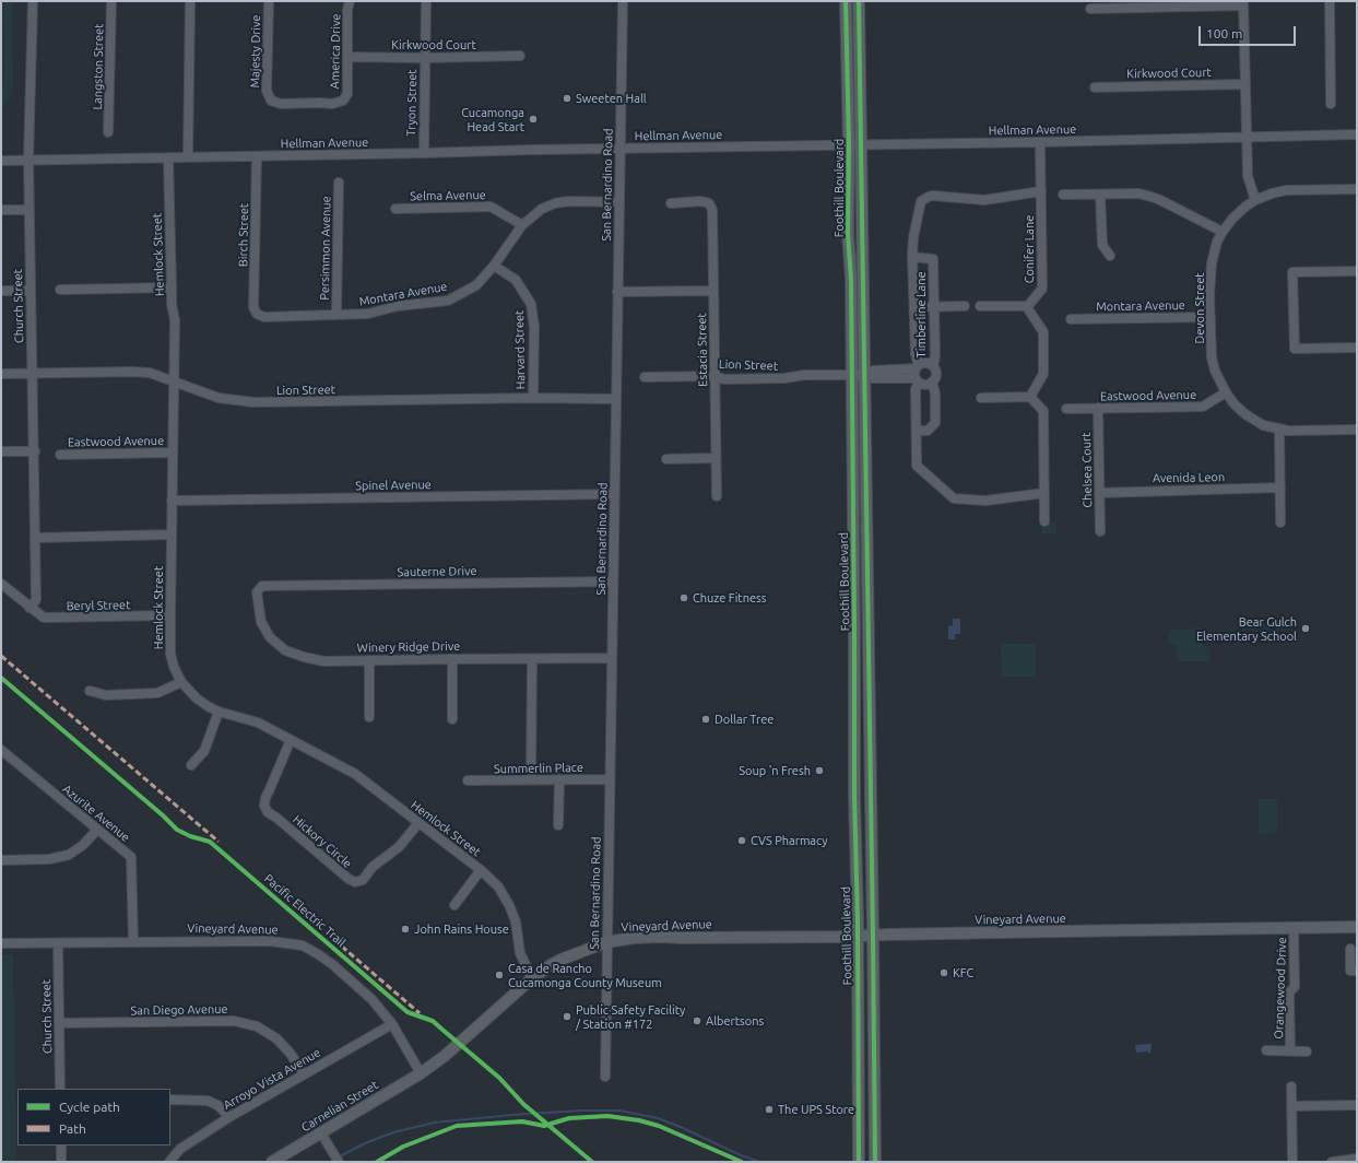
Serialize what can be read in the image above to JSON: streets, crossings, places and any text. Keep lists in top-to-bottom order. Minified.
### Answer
{"streets":{"main road":["Foothill Boulevard","Vineyard Avenue","Carnelian Street"],"street":["Kirkwood Court","Majesty Drive","America Drive","Langston Street","Tryon Street","Hellman Avenue","San Bernardino Road","Selma Avenue","Birch Street","Persimmon Avenue","Conifer Lane","Hemlock Street","Montara Avenue","Church Street","Devon Street","Timberline Lane","Harvard Street","Estacia Street","Lion Street","Eastwood Avenue","Chelsea Court","Avenida Leon","Spinel Avenue","Sauterne Drive","Beryl Street","Winery Ridge Drive","Summerlin Place","Azurite Avenue","Hickory Circle","Orangewood Drive","San Diego Avenue","Arroyo Vista Avenue"],"cycle path":["Pacific Electric Trail"]},"crossings":[["Kirkwood Court","America Drive"],["Kirkwood Court","Tryon Street"],["Majesty Drive","America Drive"],["Tryon Street","Hellman Avenue"],["Hellman Avenue","San Bernardino Road"],["Hellman Avenue","Foothill Boulevard"],["Hellman Avenue","Birch Street"],["Hellman Avenue","Conifer Lane"],["Hellman Avenue","Hemlock Street"],["Hellman Avenue","Church Street"],["San Bernardino Road","Montara Avenue"],["San Bernardino Road","Lion Street"],["San Bernardino Road","Spinel Avenue"],["San Bernardino Road","Sauterne Drive"],["San Bernardino Road","Winery Ridge Drive"],["San Bernardino Road","Summerlin Place"],["San Bernardino Road","Vineyard Avenue"],["Foothill Boulevard","Timberline Lane"],["Foothill Boulevard","Lion Street"],["Foothill Boulevard","Vineyard Avenue"],["Selma Avenue","Montara Avenue"],["Birch Street","Montara Avenue"],["Persimmon Avenue","Montara Avenue"],["Conifer Lane","Timberline Lane"],["Hemlock Street","Lion Street"],["Hemlock Street","Eastwood Avenue"],["Hemlock Street","Spinel Avenue"],["Hemlock Street","Beryl Street"],["Hemlock Street","Hickory Circle"],["Hemlock Street","Vineyard Avenue"],["Montara Avenue","Devon Street"],["Montara Avenue","Harvard Street"],["Church Street","Lion Street"],["Church Street","Beryl Street"],["Church Street","Vineyard Avenue"],["Church Street","San Diego Avenue"],["Devon Street","Eastwood Avenue"],["Timberline Lane","Lion Street"],["Harvard Street","Lion Street"],["Estacia Street","Lion Street"],["Eastwood Avenue","Chelsea Court"],["Chelsea Court","Avenida Leon"],["Sauterne Drive","Winery Ridge Drive"],["Azurite Avenue","Vineyard Avenue"],["Vineyard Avenue","Orangewood Drive"],["Vineyard Avenue","Arroyo Vista Avenue"],["Vineyard Avenue","Carnelian Street"],["San Diego Avenue","Arroyo Vista Avenue"]],"places":["Sweeten Hall","Cucamonga Head Start","Chuze Fitness","Bear Gulch Elementary School","Dollar Tree","Soup 'n Fresh","CVS Pharmacy","John Rains House","KFC","Casa de Rancho Cucamonga County Museum","Public Safety Facility / Station #172","Albertsons","The UPS Store"],"legend":["Cycle path","Path"],"scale_bar":"100 m"}
